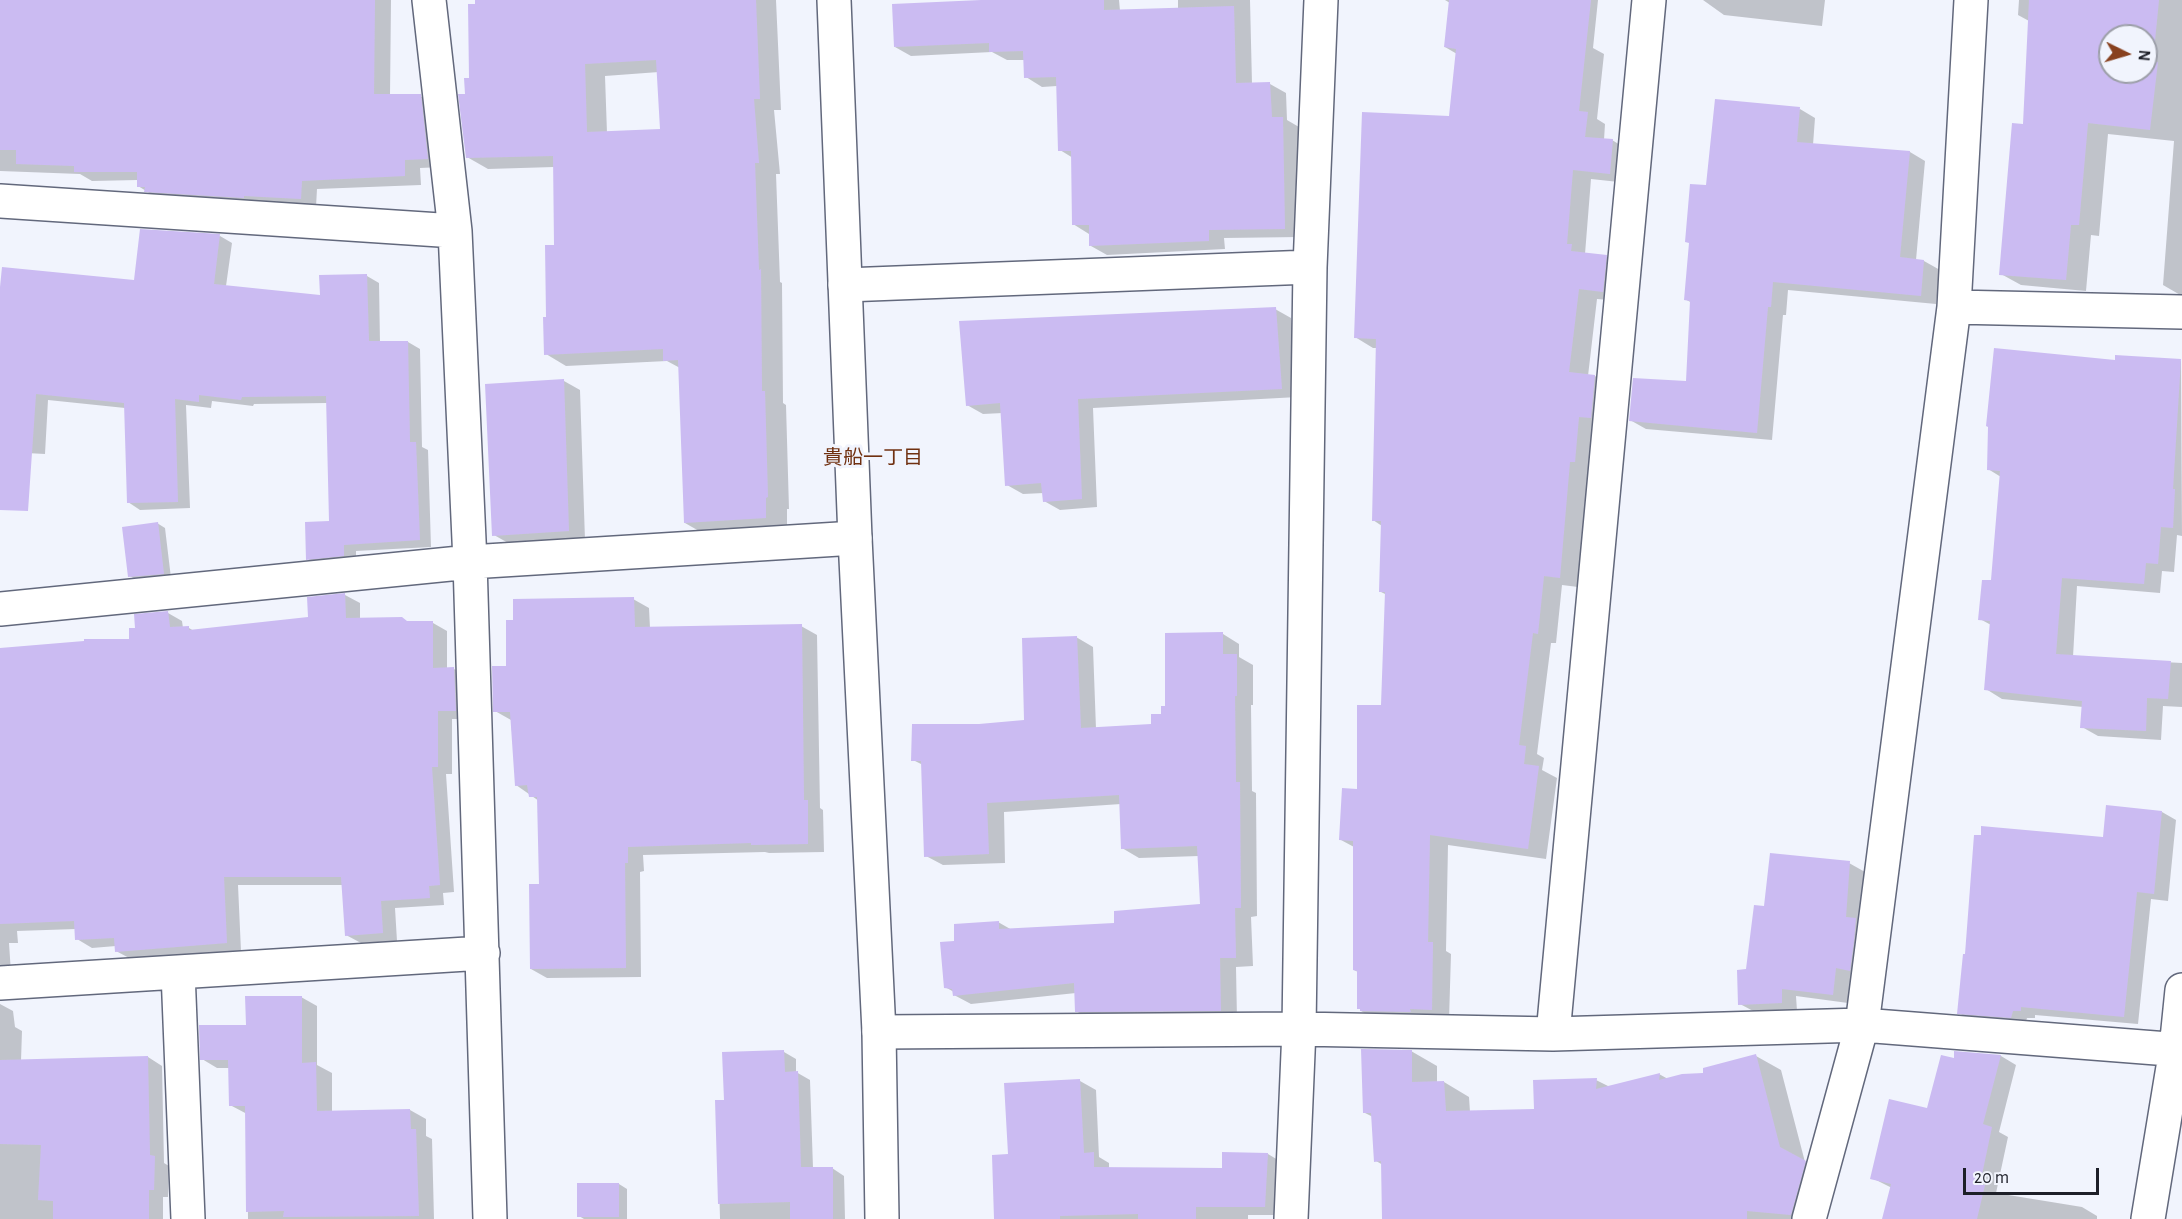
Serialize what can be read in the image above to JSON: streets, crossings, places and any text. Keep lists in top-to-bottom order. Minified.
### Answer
{"districts":["貴船一丁目"],"scale_bar":"20 m","north":"right"}
